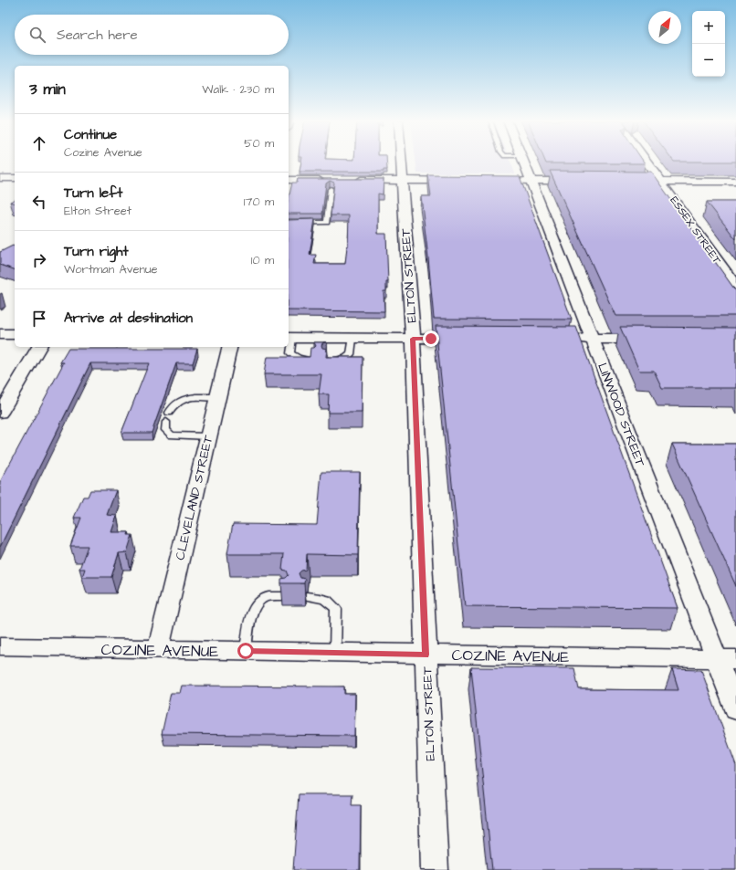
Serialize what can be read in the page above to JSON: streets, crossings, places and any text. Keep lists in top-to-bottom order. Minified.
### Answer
{"streets":{"street":["ESSEX STREET","ELTON STREET","LINWOOD STREET","CLEVELAND STREET","COZINE AVENUE"]},"crossings":[["ELTON STREET","COZINE AVENUE"],["LINWOOD STREET","COZINE AVENUE"],["CLEVELAND STREET","COZINE AVENUE"]],"north":"top right","page":{"map_buttons":["+","−"],"search":"Search here","heading":["3 min","Walk · 230 m"],"list":[["Continue","Cozine Avenue","50 m"],["Turn left","Elton Street","170 m"],["Turn right","Wortman Avenue","10 m"],"Arrive at destination"]}}
